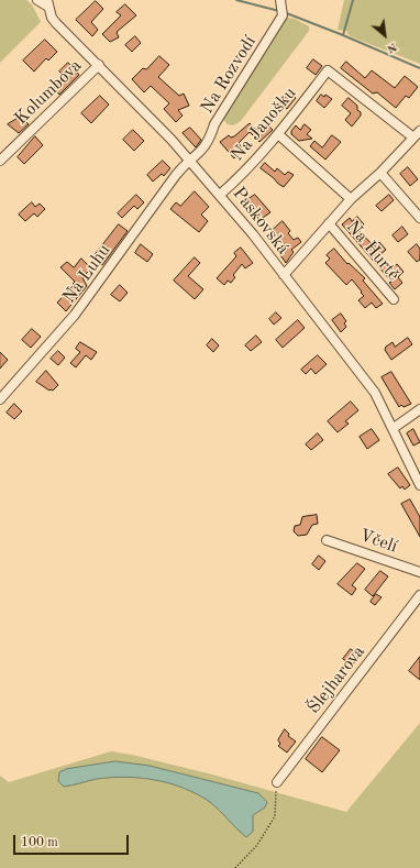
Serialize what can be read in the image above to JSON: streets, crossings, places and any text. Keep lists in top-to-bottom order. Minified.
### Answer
{"streets":{"street":["Na Rozvodí","Kolumbova","Na Janošku","Paskovská","Na Hurtě","Na Luhu","Včelí","Šlejharova"]},"crossings":[["Na Rozvodí","Paskovská"],["Na Rozvodí","Na Luhu"],["Kolumbova","Paskovská"],["Na Janošku","Paskovská"],["Na Janošku","Na Hurtě"],["Paskovská","Na Hurtě"],["Paskovská","Na Luhu"]],"scale_bar":"100 m","north":"bottom right"}
